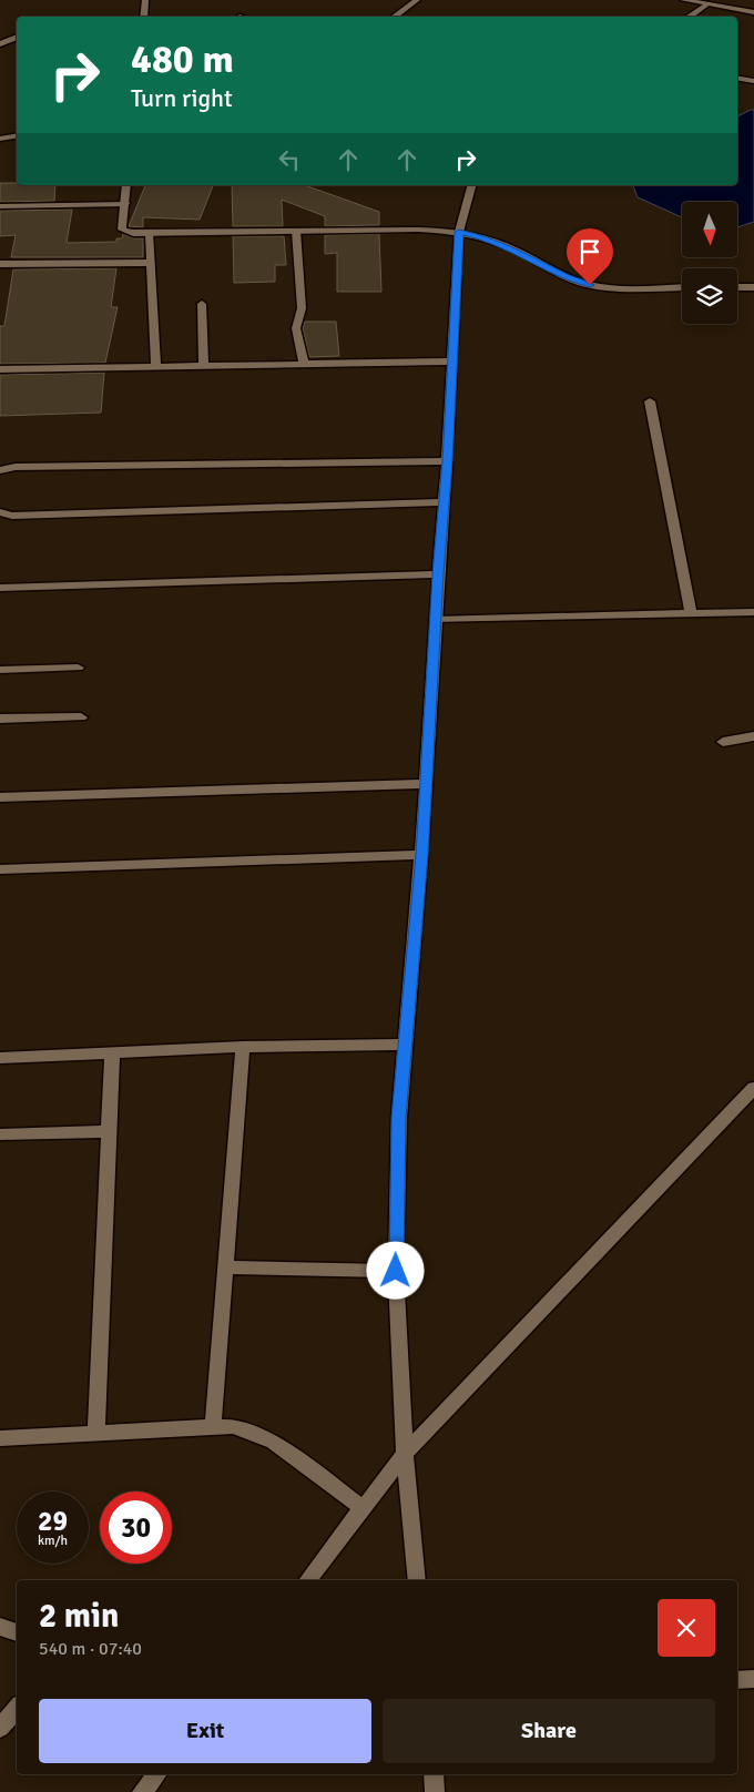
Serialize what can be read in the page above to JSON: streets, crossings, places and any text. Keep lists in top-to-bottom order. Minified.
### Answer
{"north":"bottom","page":{"turn":["480 m","Turn right"],"speed":"29 km/h","limit":"30","heading":["2 min","540 m · 07:40"],"buttons":["Exit","Share"]}}
